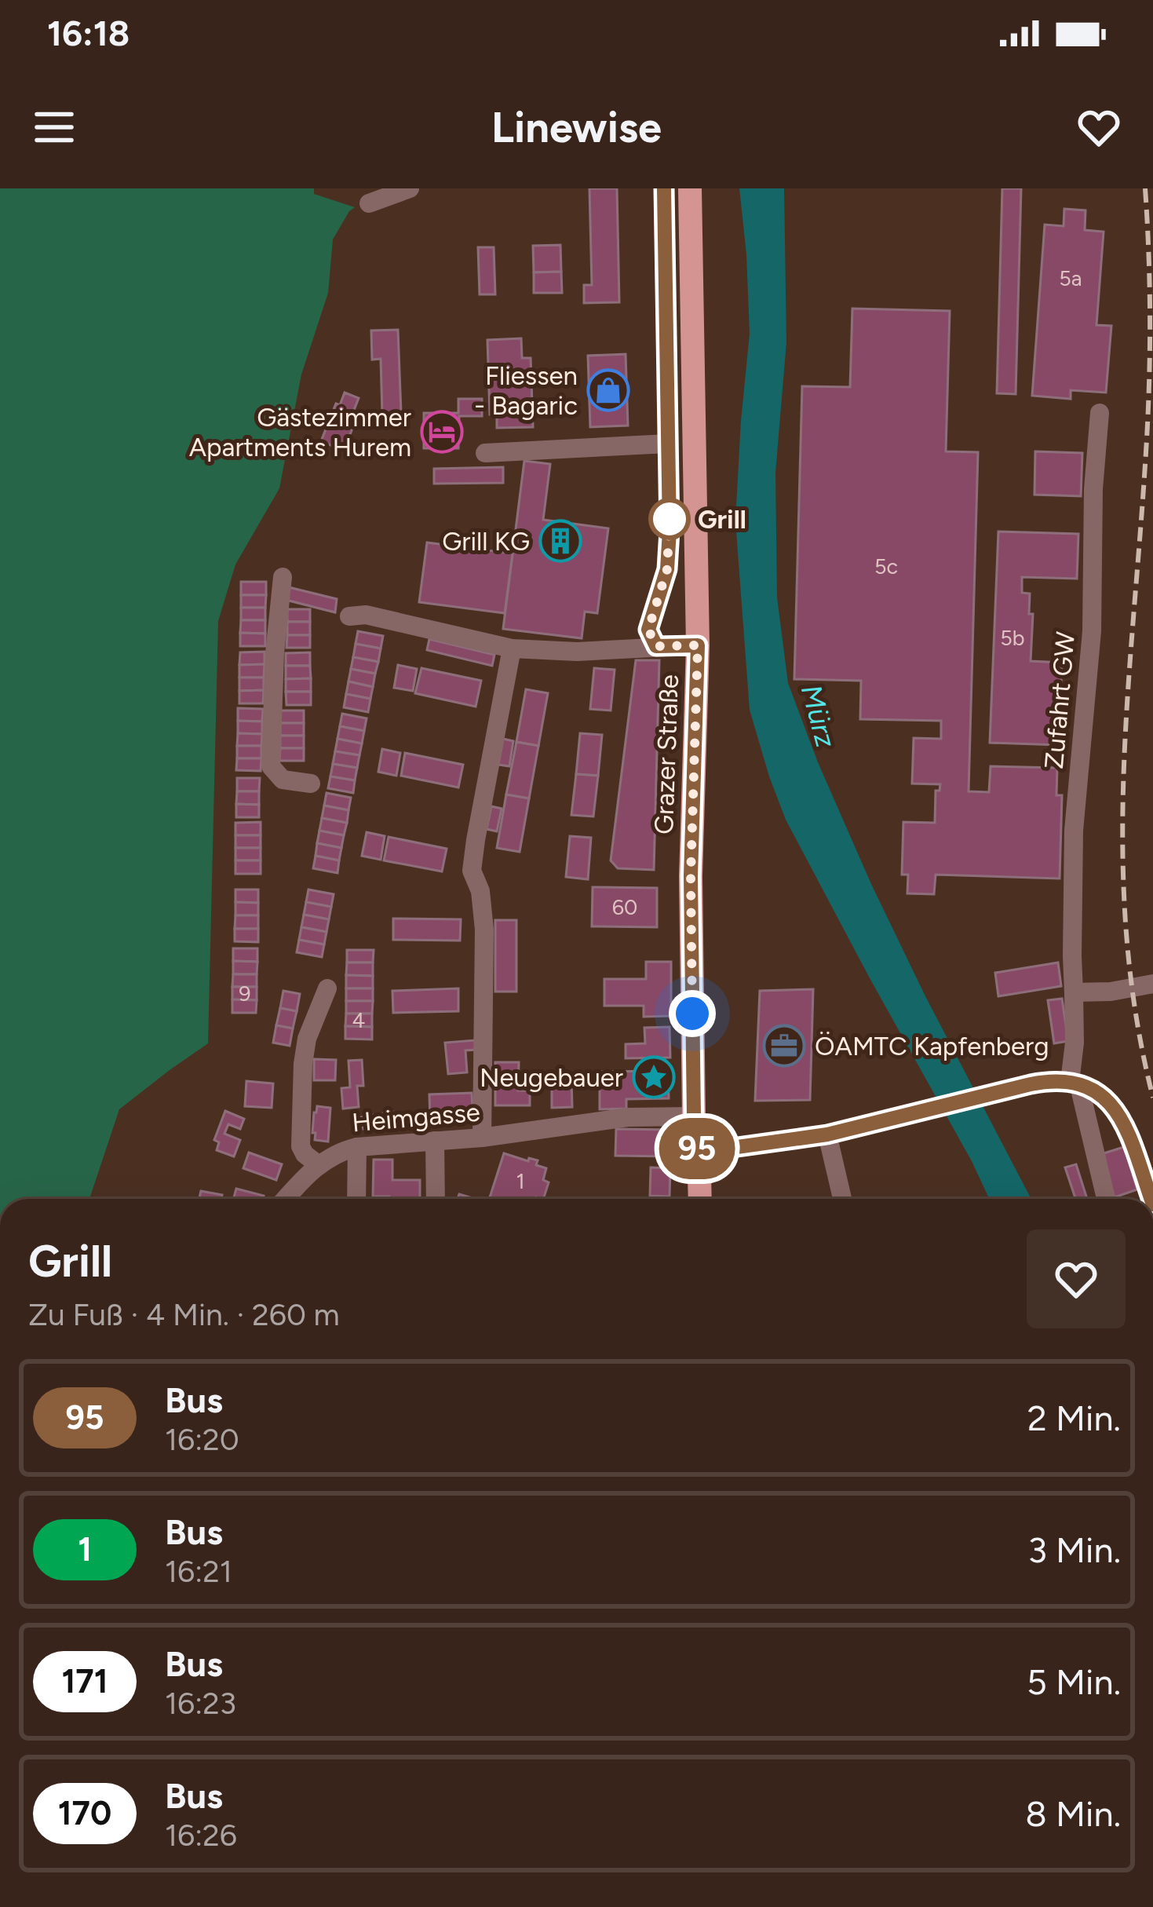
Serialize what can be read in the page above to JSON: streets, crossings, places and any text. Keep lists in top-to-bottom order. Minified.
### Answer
{"streets":{"main road":["Grazer Straße"],"street":["Zufahrt GW","Heimgasse"]},"crossings":[["Grazer Straße","Heimgasse"]],"water":["Mürz"],"places":{"shop":["Fliessen - Bagaric"],"hotel":["Gästezimmer Apartments Hurem"],"other":["Grill"],"building":["Grill KG"],"office":["ÖAMTC Kapfenberg"],"place":["Neugebauer"]},"lines":["bus line 95"],"house_numbers":["5a","5c","5b","60","9","4","1"],"page":{"status":"16:18","header":"Linewise","on_map":"95","heading":["Grill","Zu Fuß · 4 Min. · 260 m"],"list":[{"mark":"95","name":"Bus","note":"16:20","value":"2 Min."},{"mark":"1","name":"Bus","note":"16:21","value":"3 Min."},{"mark":"171","name":"Bus","note":"16:23","value":"5 Min."},{"mark":"170","name":"Bus","note":"16:26","value":"8 Min."}]}}
